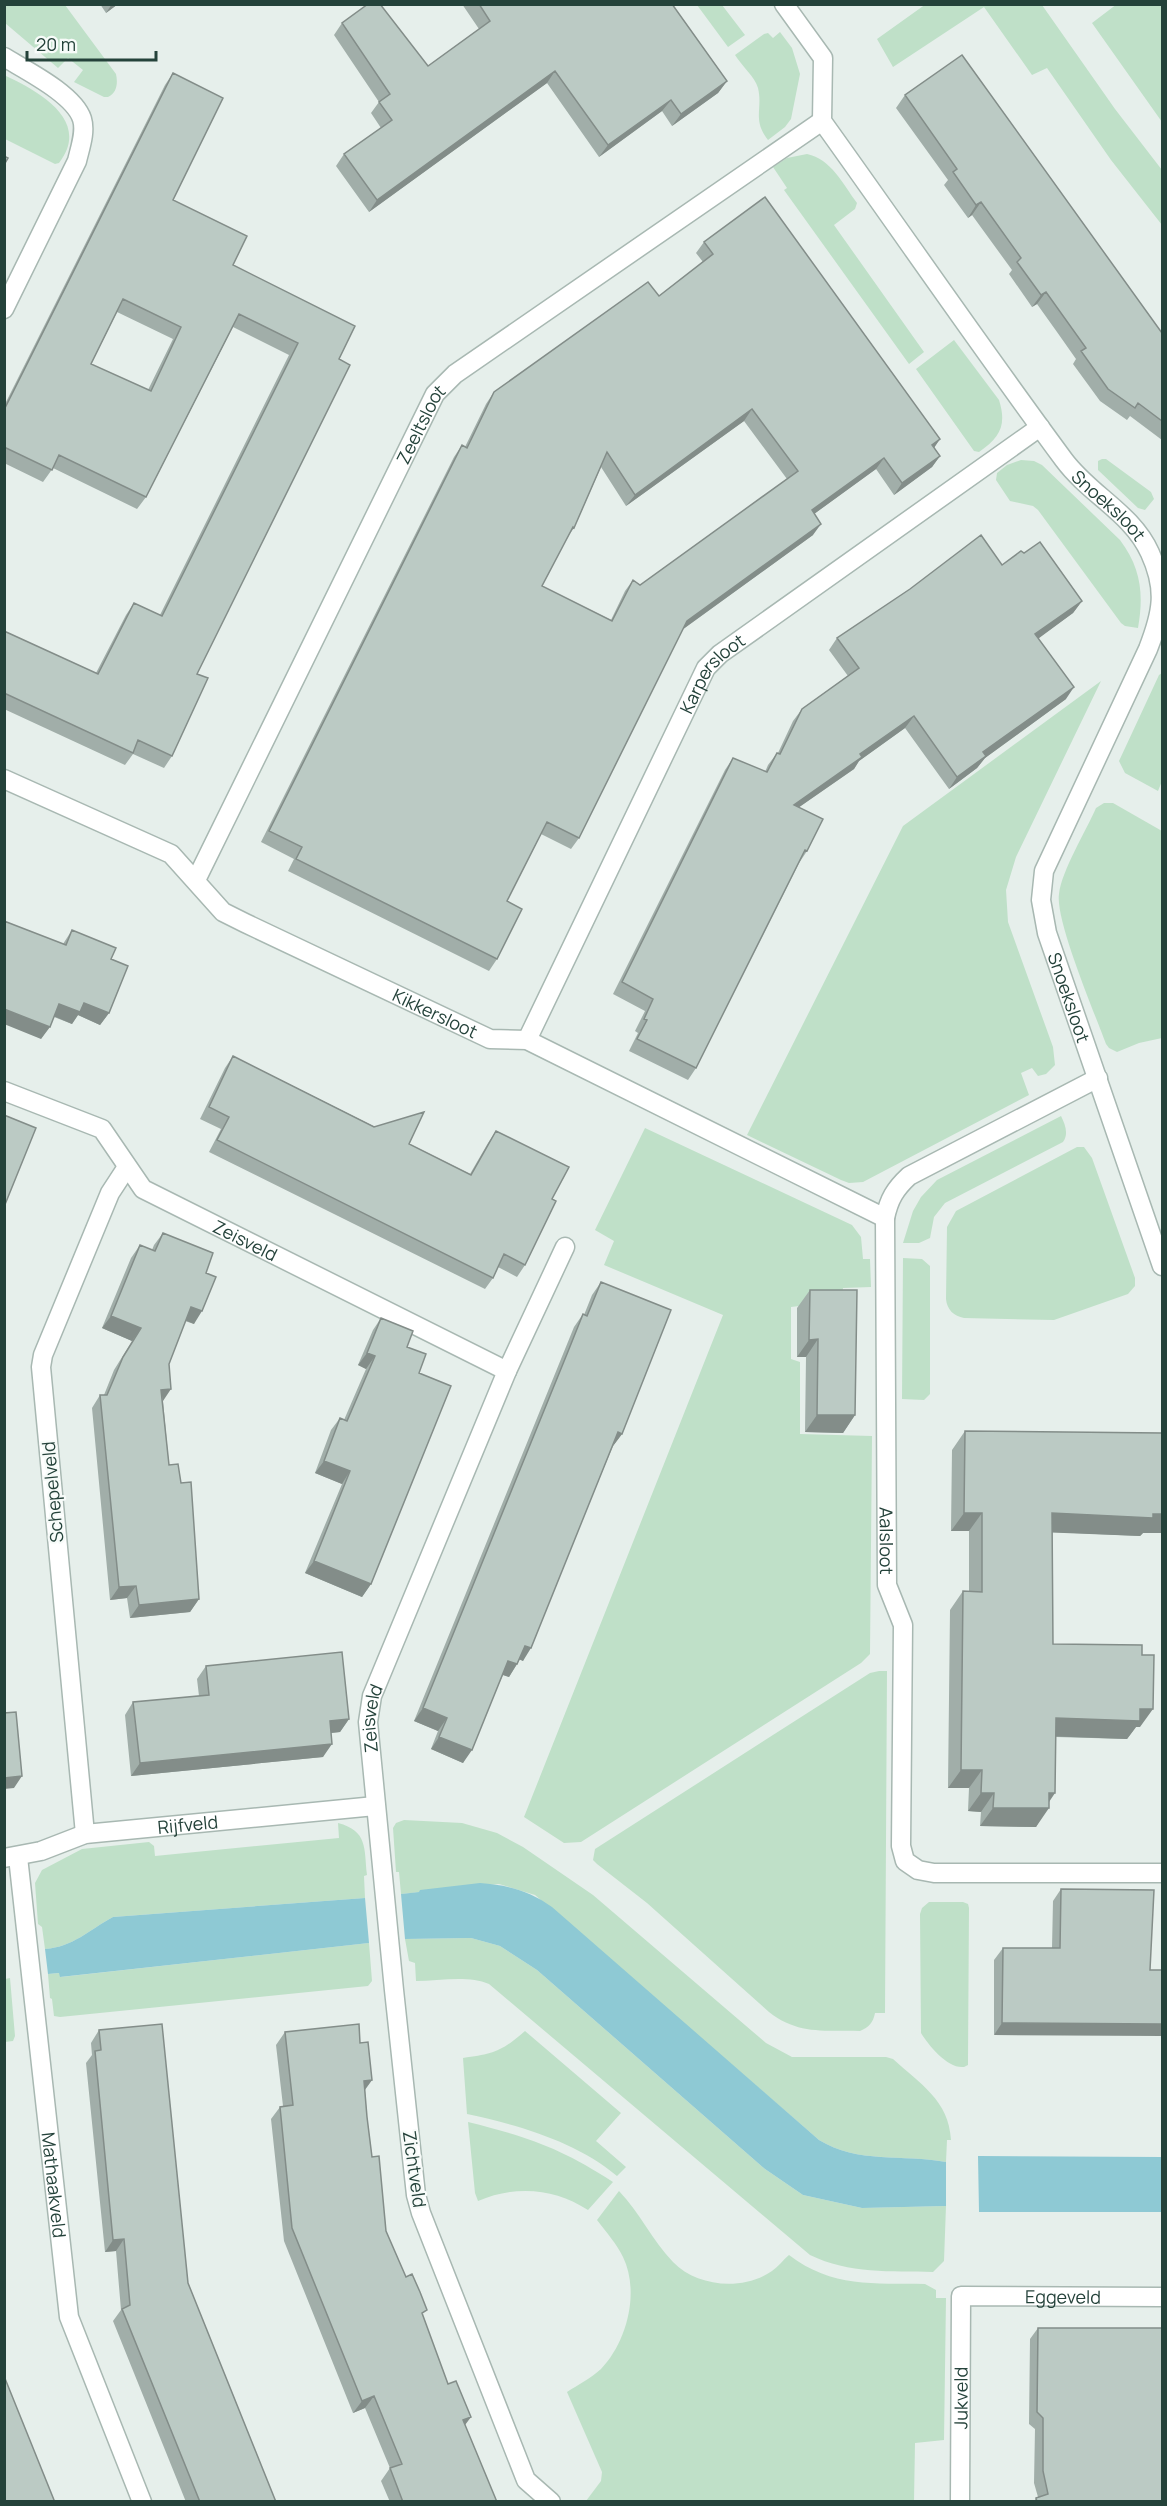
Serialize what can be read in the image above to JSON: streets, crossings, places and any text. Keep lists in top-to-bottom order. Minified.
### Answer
{"streets":{"street":["Zeeltsloot","Snoeksloot","Karpersloot","Kikkersloot","Zeisveld","Schepelveld","Aalsloot","Rijfveld","Zichtveld","Mathaakveld","Eggeveld","Jukveld"]},"crossings":[["Zeeltsloot","Snoeksloot"],["Zeeltsloot","Kikkersloot"],["Snoeksloot","Karpersloot"],["Snoeksloot","Aalsloot"],["Karpersloot","Kikkersloot"],["Kikkersloot","Aalsloot"],["Zeisveld","Schepelveld"],["Zeisveld","Rijfveld"],["Zeisveld","Zichtveld"],["Schepelveld","Rijfveld"],["Rijfveld","Zichtveld"],["Rijfveld","Mathaakveld"],["Eggeveld","Jukveld"]],"scale_bar":"20 m"}
